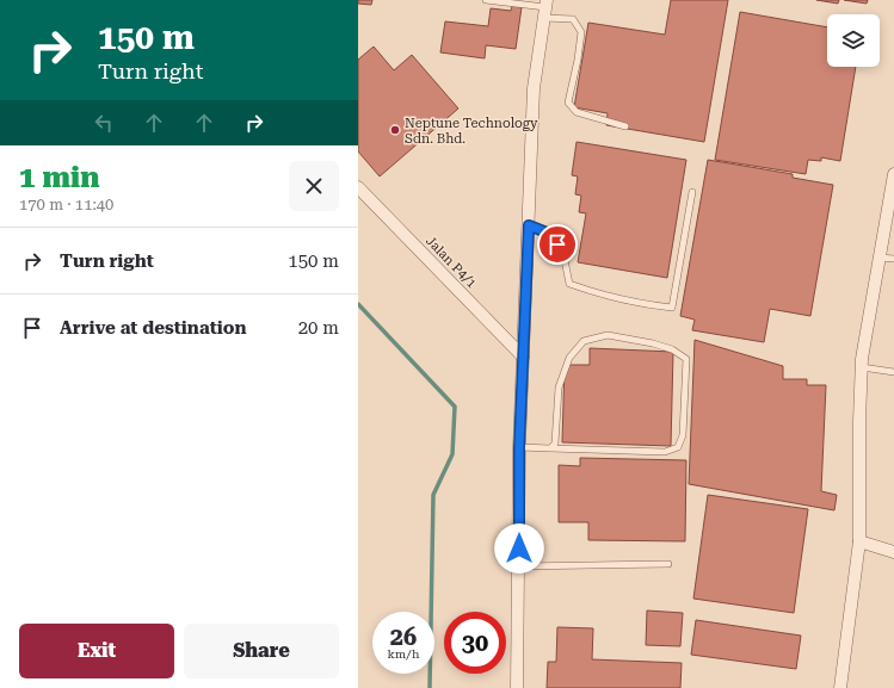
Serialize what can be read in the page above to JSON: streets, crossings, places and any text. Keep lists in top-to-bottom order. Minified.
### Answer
{"streets":{"street":["Jalan P4/1"]},"places":["Neptune Technology Sdn. Bhd."],"page":{"turn":["150 m","Turn right"],"heading":["1 min","170 m · 11:40"],"list":[{"name":"Turn right","value":"150 m"},{"name":"Arrive at destination","value":"20 m"}],"speed":"26 km/h","limit":"30","buttons":["Exit","Share"]}}
